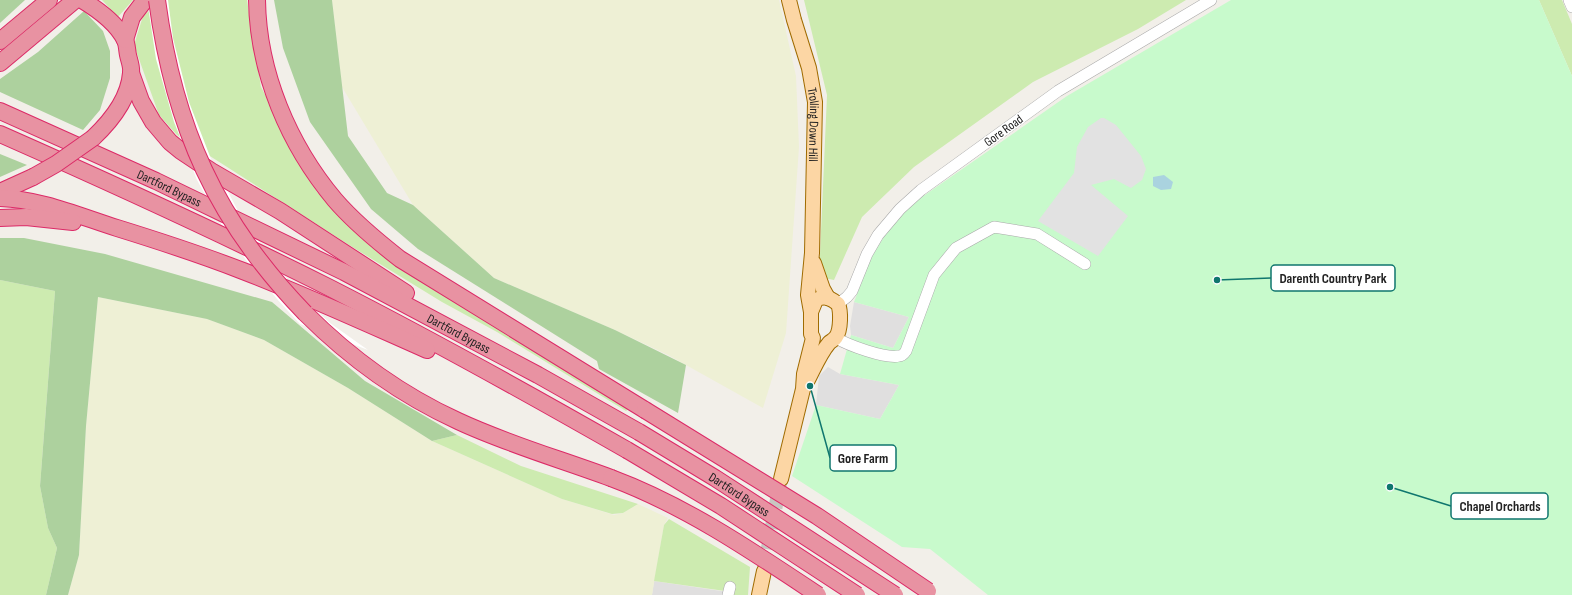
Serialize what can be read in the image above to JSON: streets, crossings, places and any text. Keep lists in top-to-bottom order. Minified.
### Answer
{"streets":{"highway":["Dartford Bypass"],"main road":["Trolling Down Hill"],"street":["Gore Road"]},"crossings":[["Trolling Down Hill","Gore Road"]],"places":["Darenth Country Park","Gore Farm","Chapel Orchards"]}
